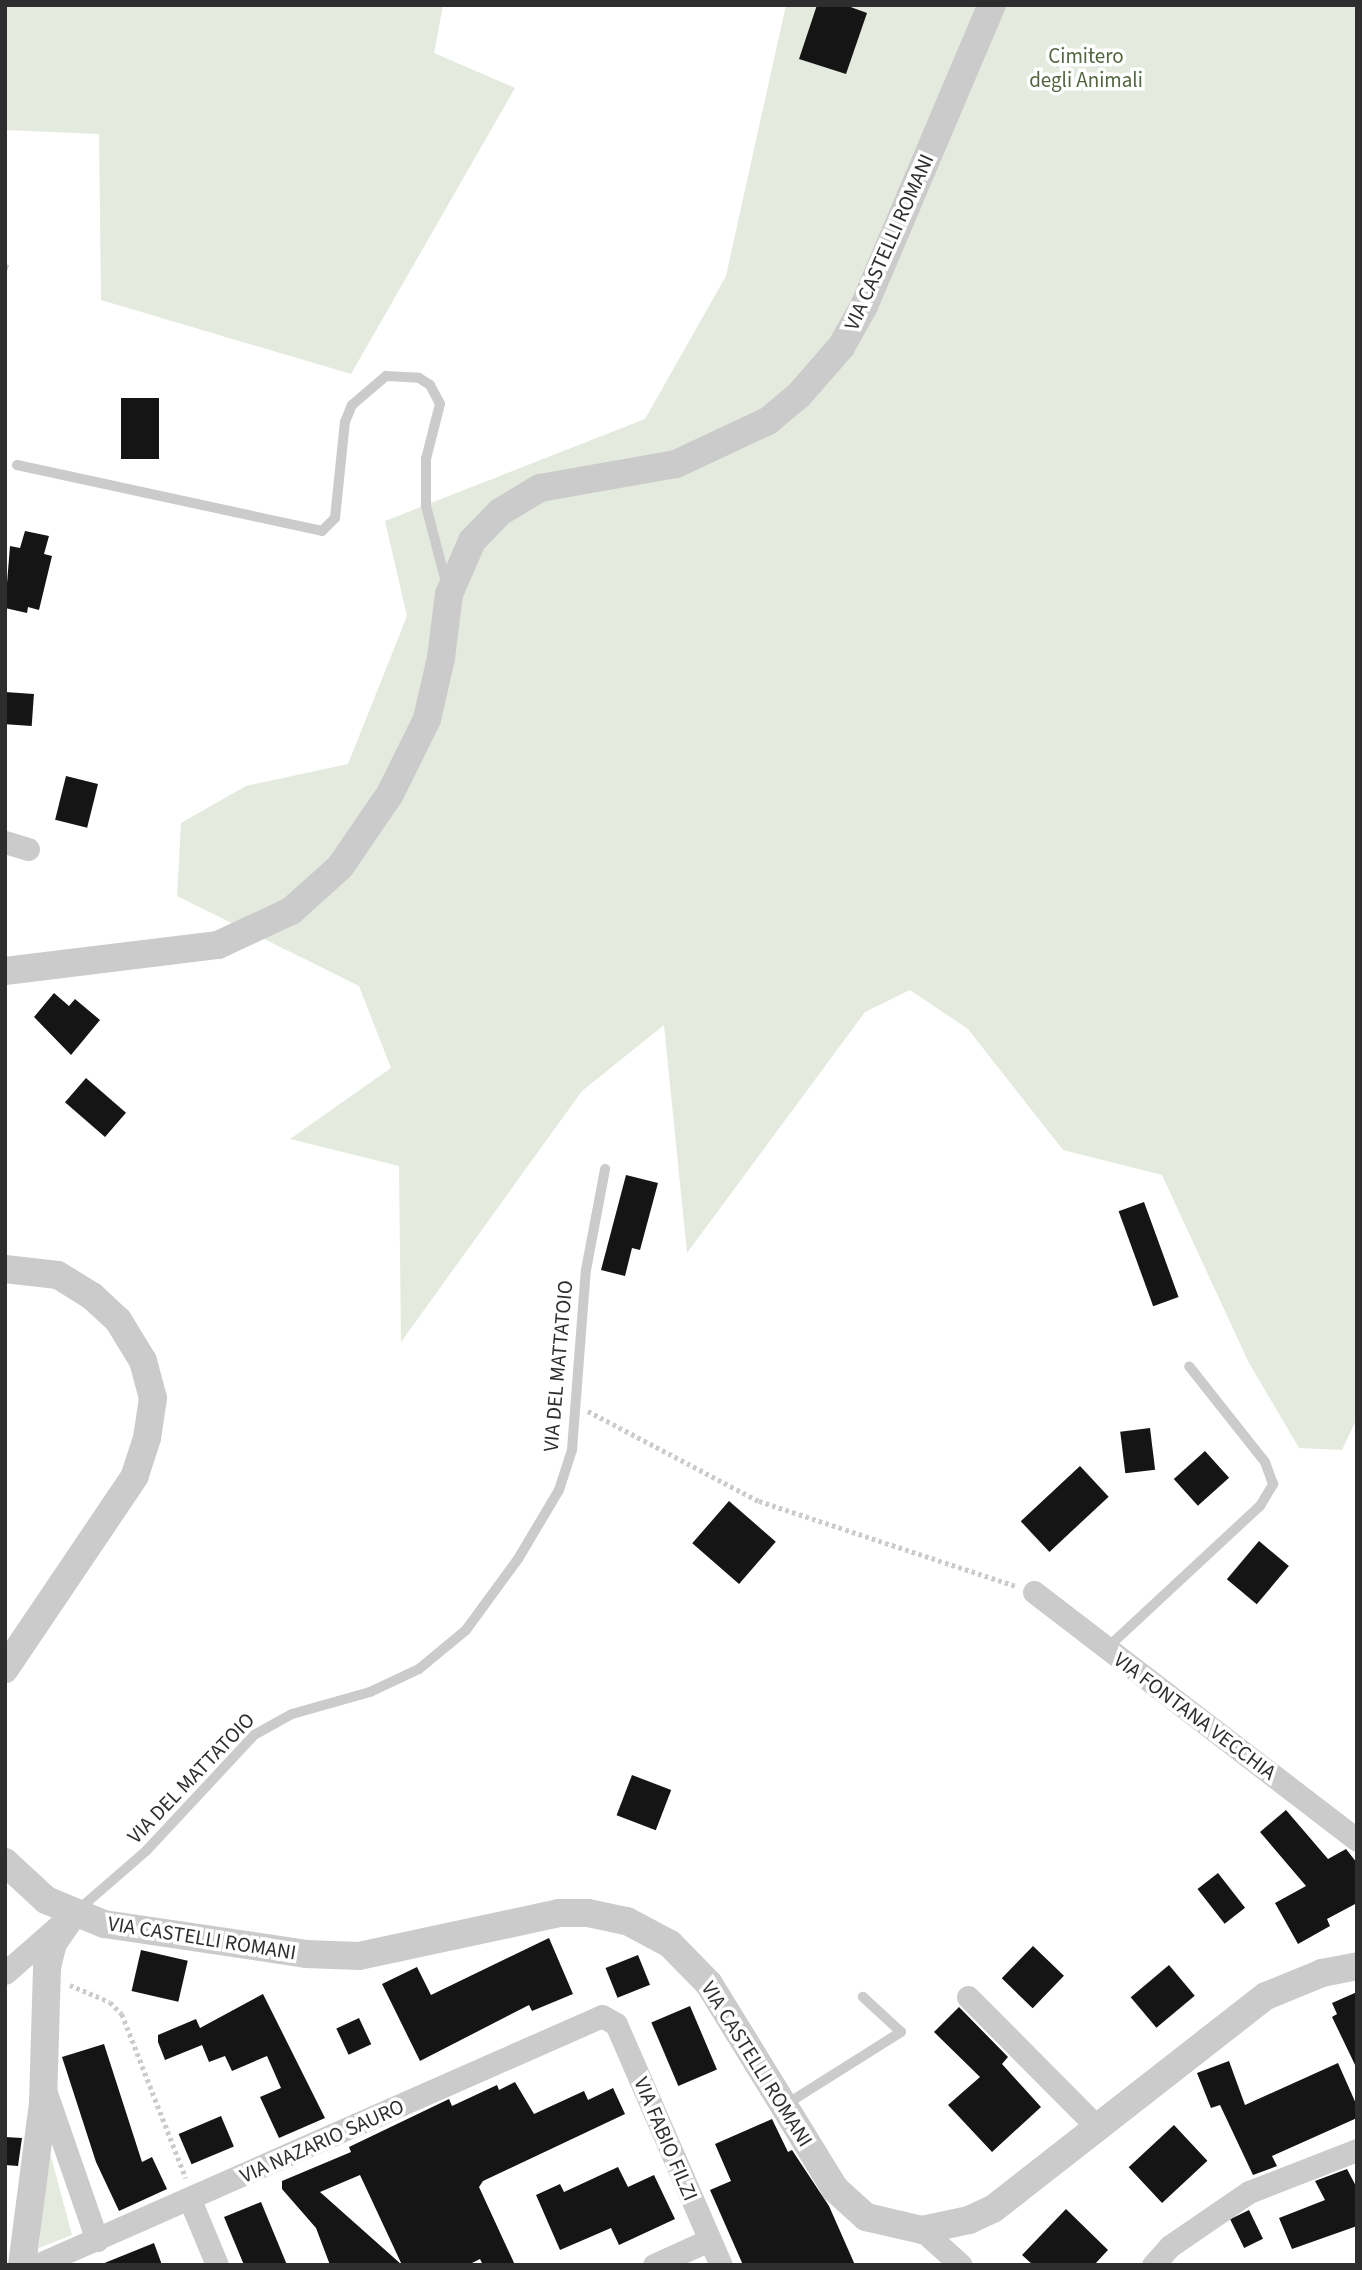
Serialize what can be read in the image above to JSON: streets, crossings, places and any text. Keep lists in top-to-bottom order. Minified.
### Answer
{"streets":{"street":["VIA CASTELLI ROMANI","VIA FONTANA VECCHIA","VIA FABIO FILZI","VIA NAZARIO SAURO"],"lane":["VIA DEL MATTATOIO"]},"crossings":[["VIA CASTELLI ROMANI","VIA DEL MATTATOIO"],["VIA FABIO FILZI","VIA NAZARIO SAURO"]],"parks":["Cimitero degli Animali"]}
